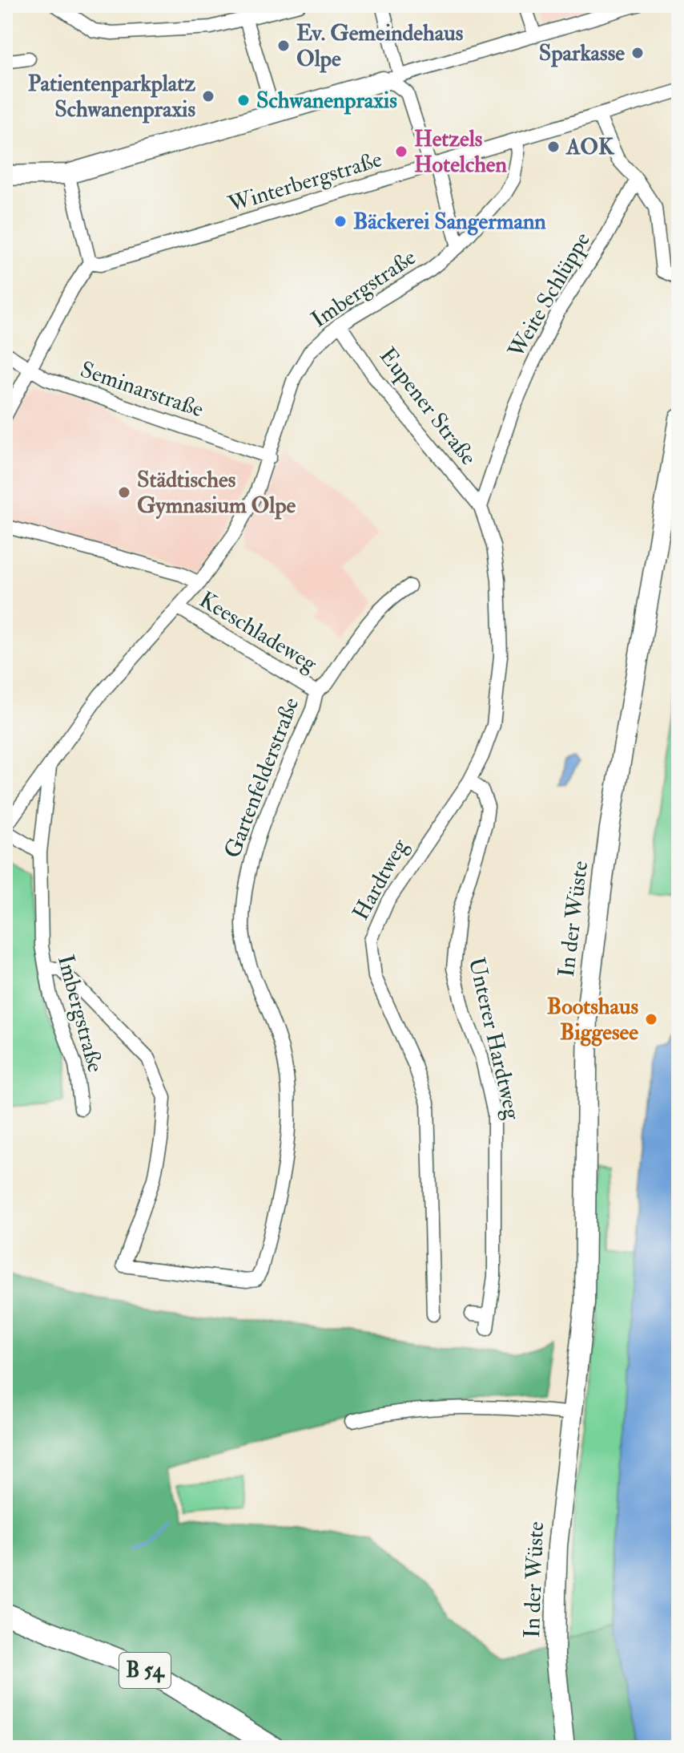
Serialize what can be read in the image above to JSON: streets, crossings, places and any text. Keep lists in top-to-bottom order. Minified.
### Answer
{"streets":{"main road":["In der Wüste","B 54"],"street":["Winterbergstraße","Imbergstraße","Weite Schlüppe","Seminarstraße","Eupener Straße","Keeschladeweg","Gartenfelderstraße","Hardtweg","Unterer Hardtweg"]},"crossings":[["Winterbergstraße","Imbergstraße"],["Imbergstraße","Seminarstraße"],["Imbergstraße","Eupener Straße"],["Imbergstraße","Keeschladeweg"],["Imbergstraße","Gartenfelderstraße"],["Weite Schlüppe","Eupener Straße"],["Weite Schlüppe","Hardtweg"],["Eupener Straße","Hardtweg"],["Keeschladeweg","Gartenfelderstraße"],["Hardtweg","Unterer Hardtweg"]],"places":["Ev. Gemeindehaus Olpe","Sparkasse","Patientenparkplatz Schwanenpraxis","Schwanenpraxis","AOK","Hetzels Hotelchen","Bäckerei Sangermann","Städtisches Gymnasium Olpe","Bootshaus Biggesee"]}
